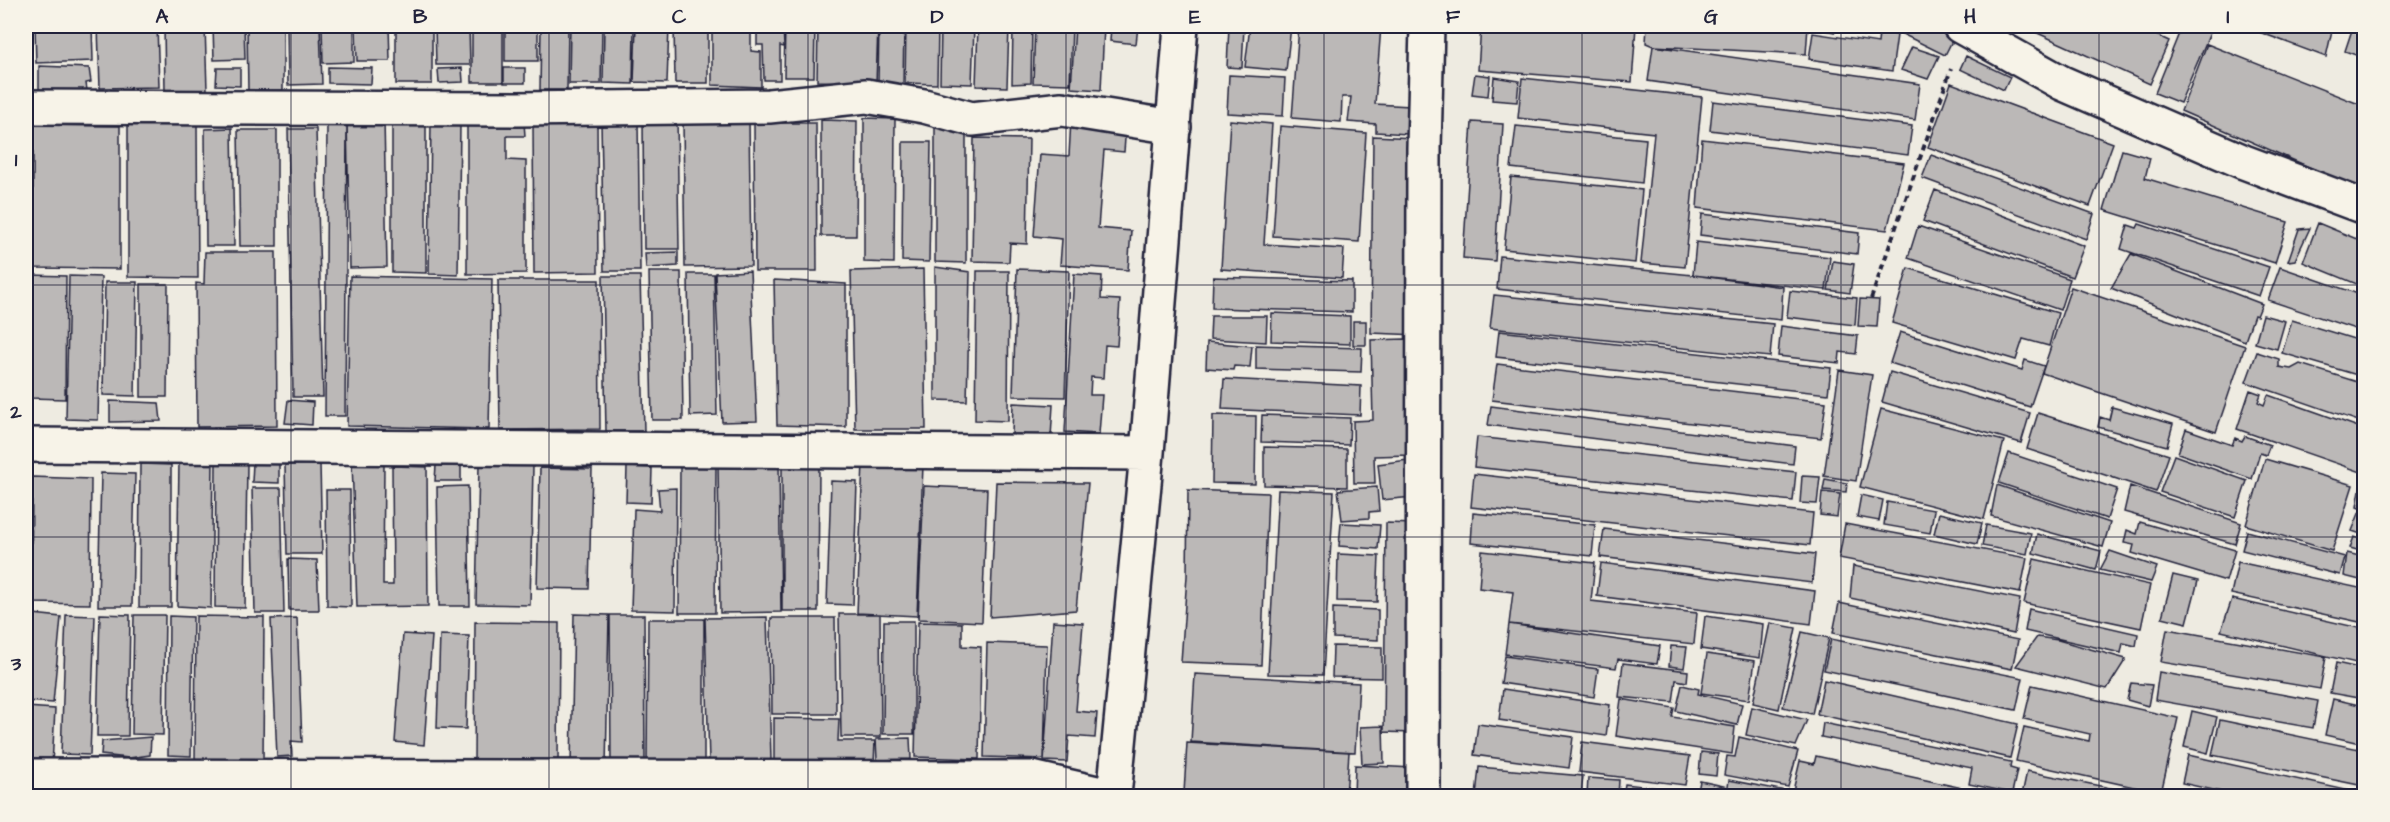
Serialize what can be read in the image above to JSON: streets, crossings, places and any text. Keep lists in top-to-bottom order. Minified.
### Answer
{"grid":{"columns":["A","B","C","D","E","F","G","H","I"],"rows":["1","2","3"]}}
